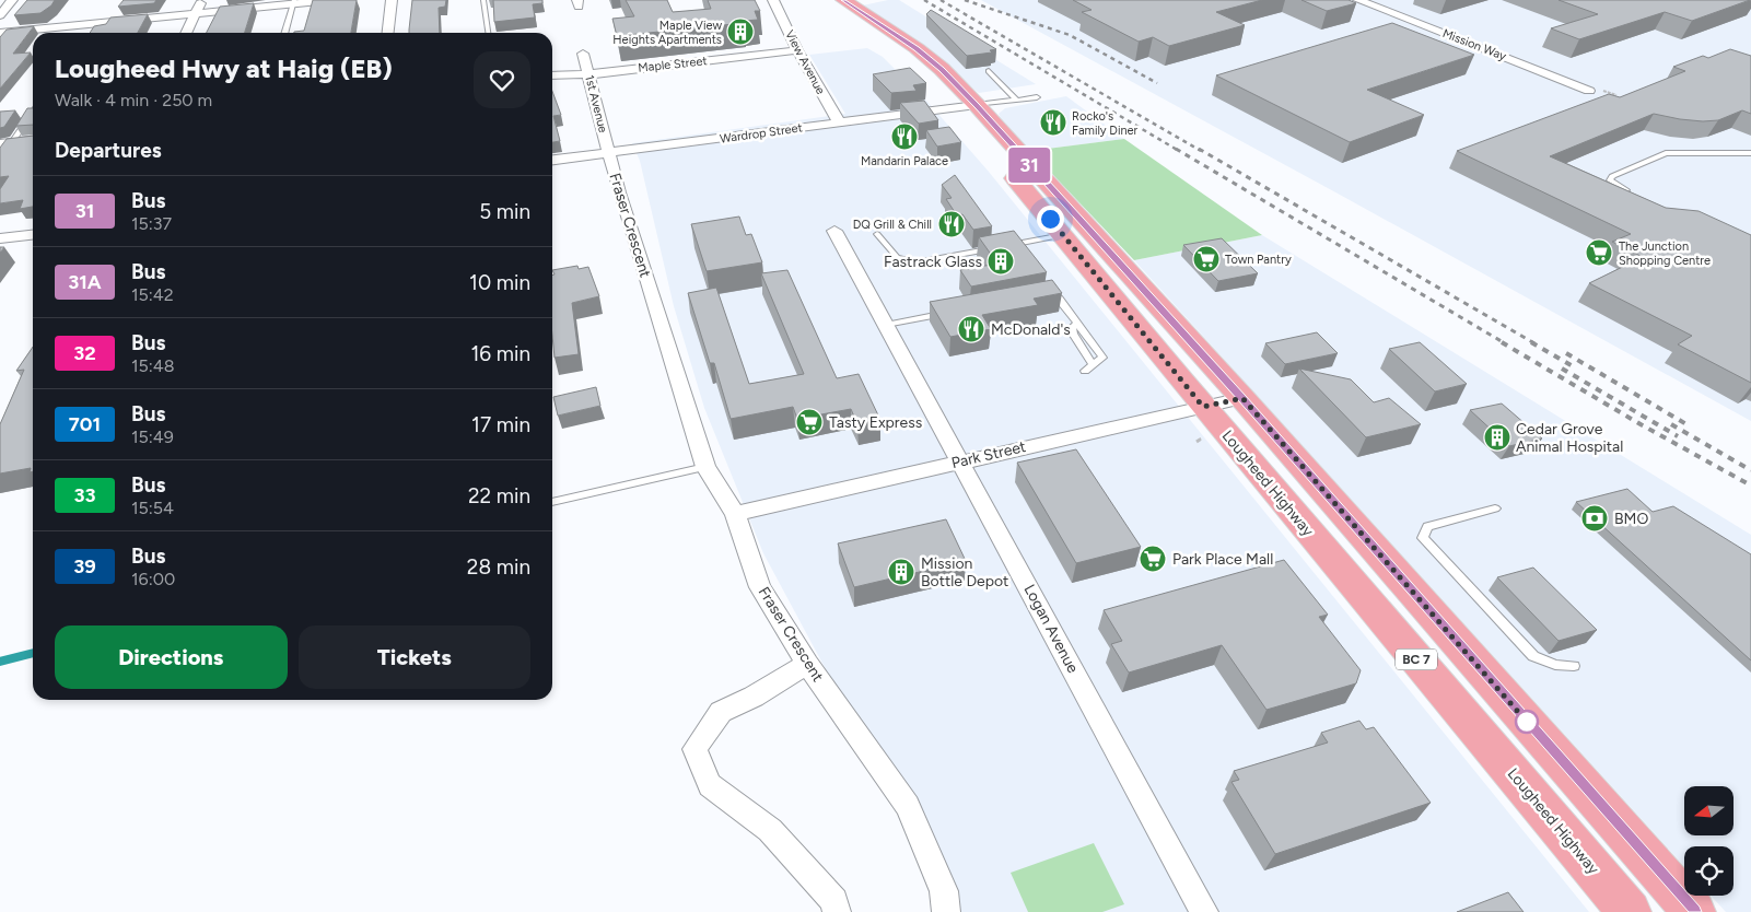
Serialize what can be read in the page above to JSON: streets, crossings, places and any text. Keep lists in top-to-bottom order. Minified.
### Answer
{"streets":{"main road":["Lougheed Highway","BC 7"],"street":["Mission Way","View Avenue","Maple Street","1st Avenue","Wardrop Street","Fraser Crescent","Park Street","Logan Avenue"]},"crossings":[["View Avenue","Maple Street"],["View Avenue","Wardrop Street"],["Maple Street","1st Avenue"],["1st Avenue","Wardrop Street"],["1st Avenue","Fraser Crescent"],["Wardrop Street","Fraser Crescent"],["Wardrop Street","Lougheed Highway"],["Fraser Crescent","Park Street"],["Park Street","Lougheed Highway"],["Park Street","Logan Avenue"]],"places":{"building":["Maple View Heights Apartments","Fastrack Glass","Cedar Grove Animal Hospital","Mission Bottle Depot"],"restaurant":["Rocko's Family Diner","Mandarin Palace","DQ Grill & Chill","McDonald's"],"supermarket":["The Junction Shopping Centre","Town Pantry","Tasty Express","Park Place Mall"],"bank":["BMO"]},"lines":["bus line 31"],"north":"left","page":{"on_map":"31","heading":[["Lougheed Hwy at Haig (EB)","Walk · 4 min · 250 m"],"Departures"],"list":[{"mark":"31","name":"Bus","note":"15:37","value":"5 min"},{"mark":"31A","name":"Bus","note":"15:42","value":"10 min"},{"mark":"32","name":"Bus","note":"15:48","value":"16 min"},{"mark":"701","name":"Bus","note":"15:49","value":"17 min"},{"mark":"33","name":"Bus","note":"15:54","value":"22 min"},{"mark":"39","name":"Bus","note":"16:00","value":"28 min"}],"buttons":["Directions","Tickets"]}}
